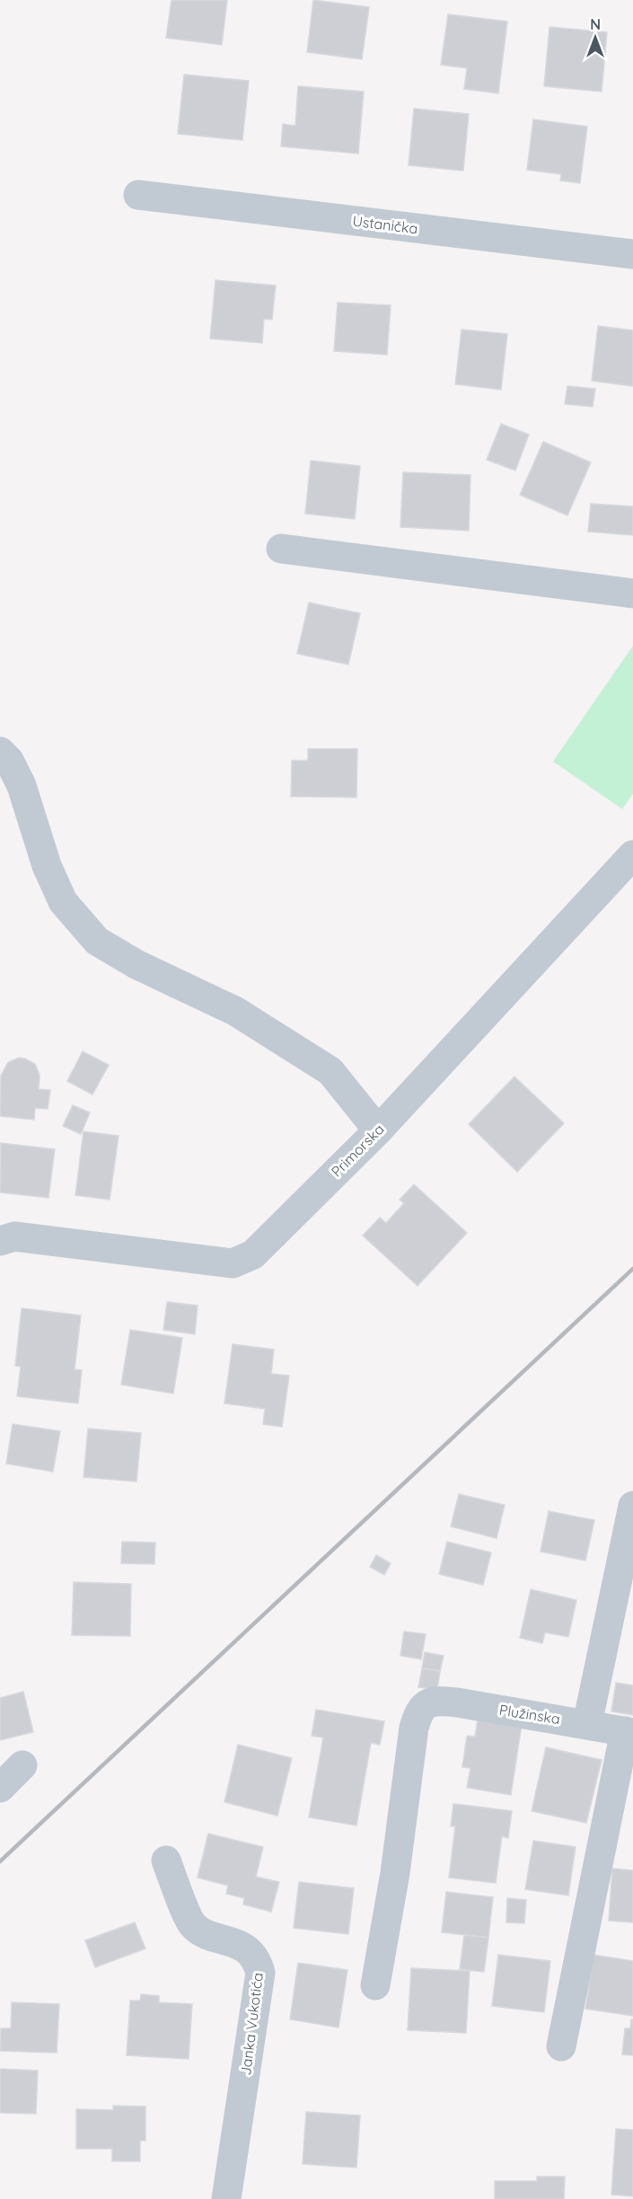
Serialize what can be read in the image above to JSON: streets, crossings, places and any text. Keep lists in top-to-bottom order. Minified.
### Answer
{"streets":{"street":["Ustanička","Primorska","Plužinska","Janka Vukotića"]},"north":"top"}
